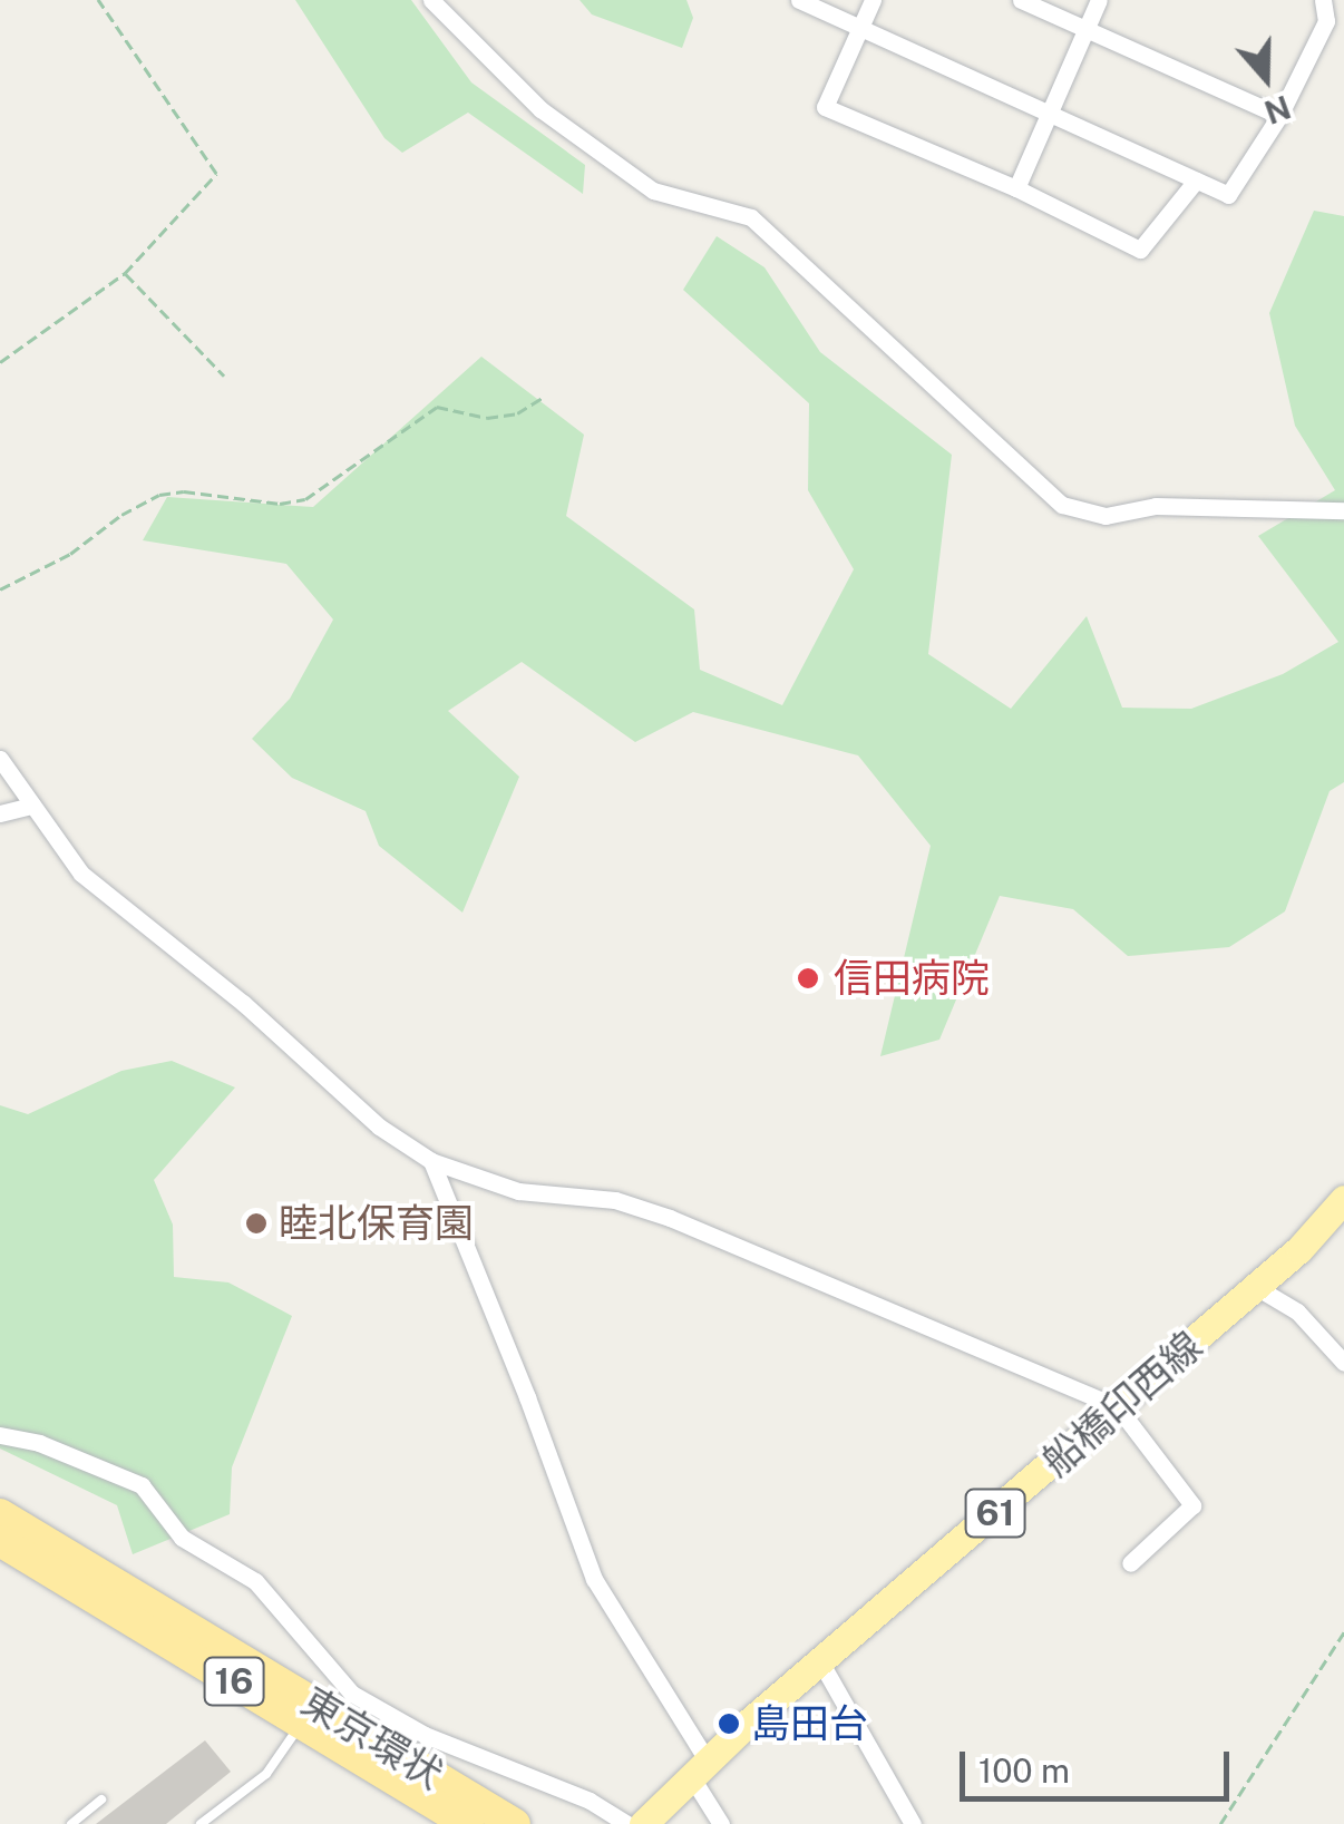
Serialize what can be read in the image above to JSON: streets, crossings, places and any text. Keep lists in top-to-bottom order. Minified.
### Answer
{"streets":{"highway":["16","東京環状"],"main road":["船橋印西線","61"]},"places":["信田病院","睦北保育園","島田台"],"scale_bar":"100 m","north":"bottom"}
